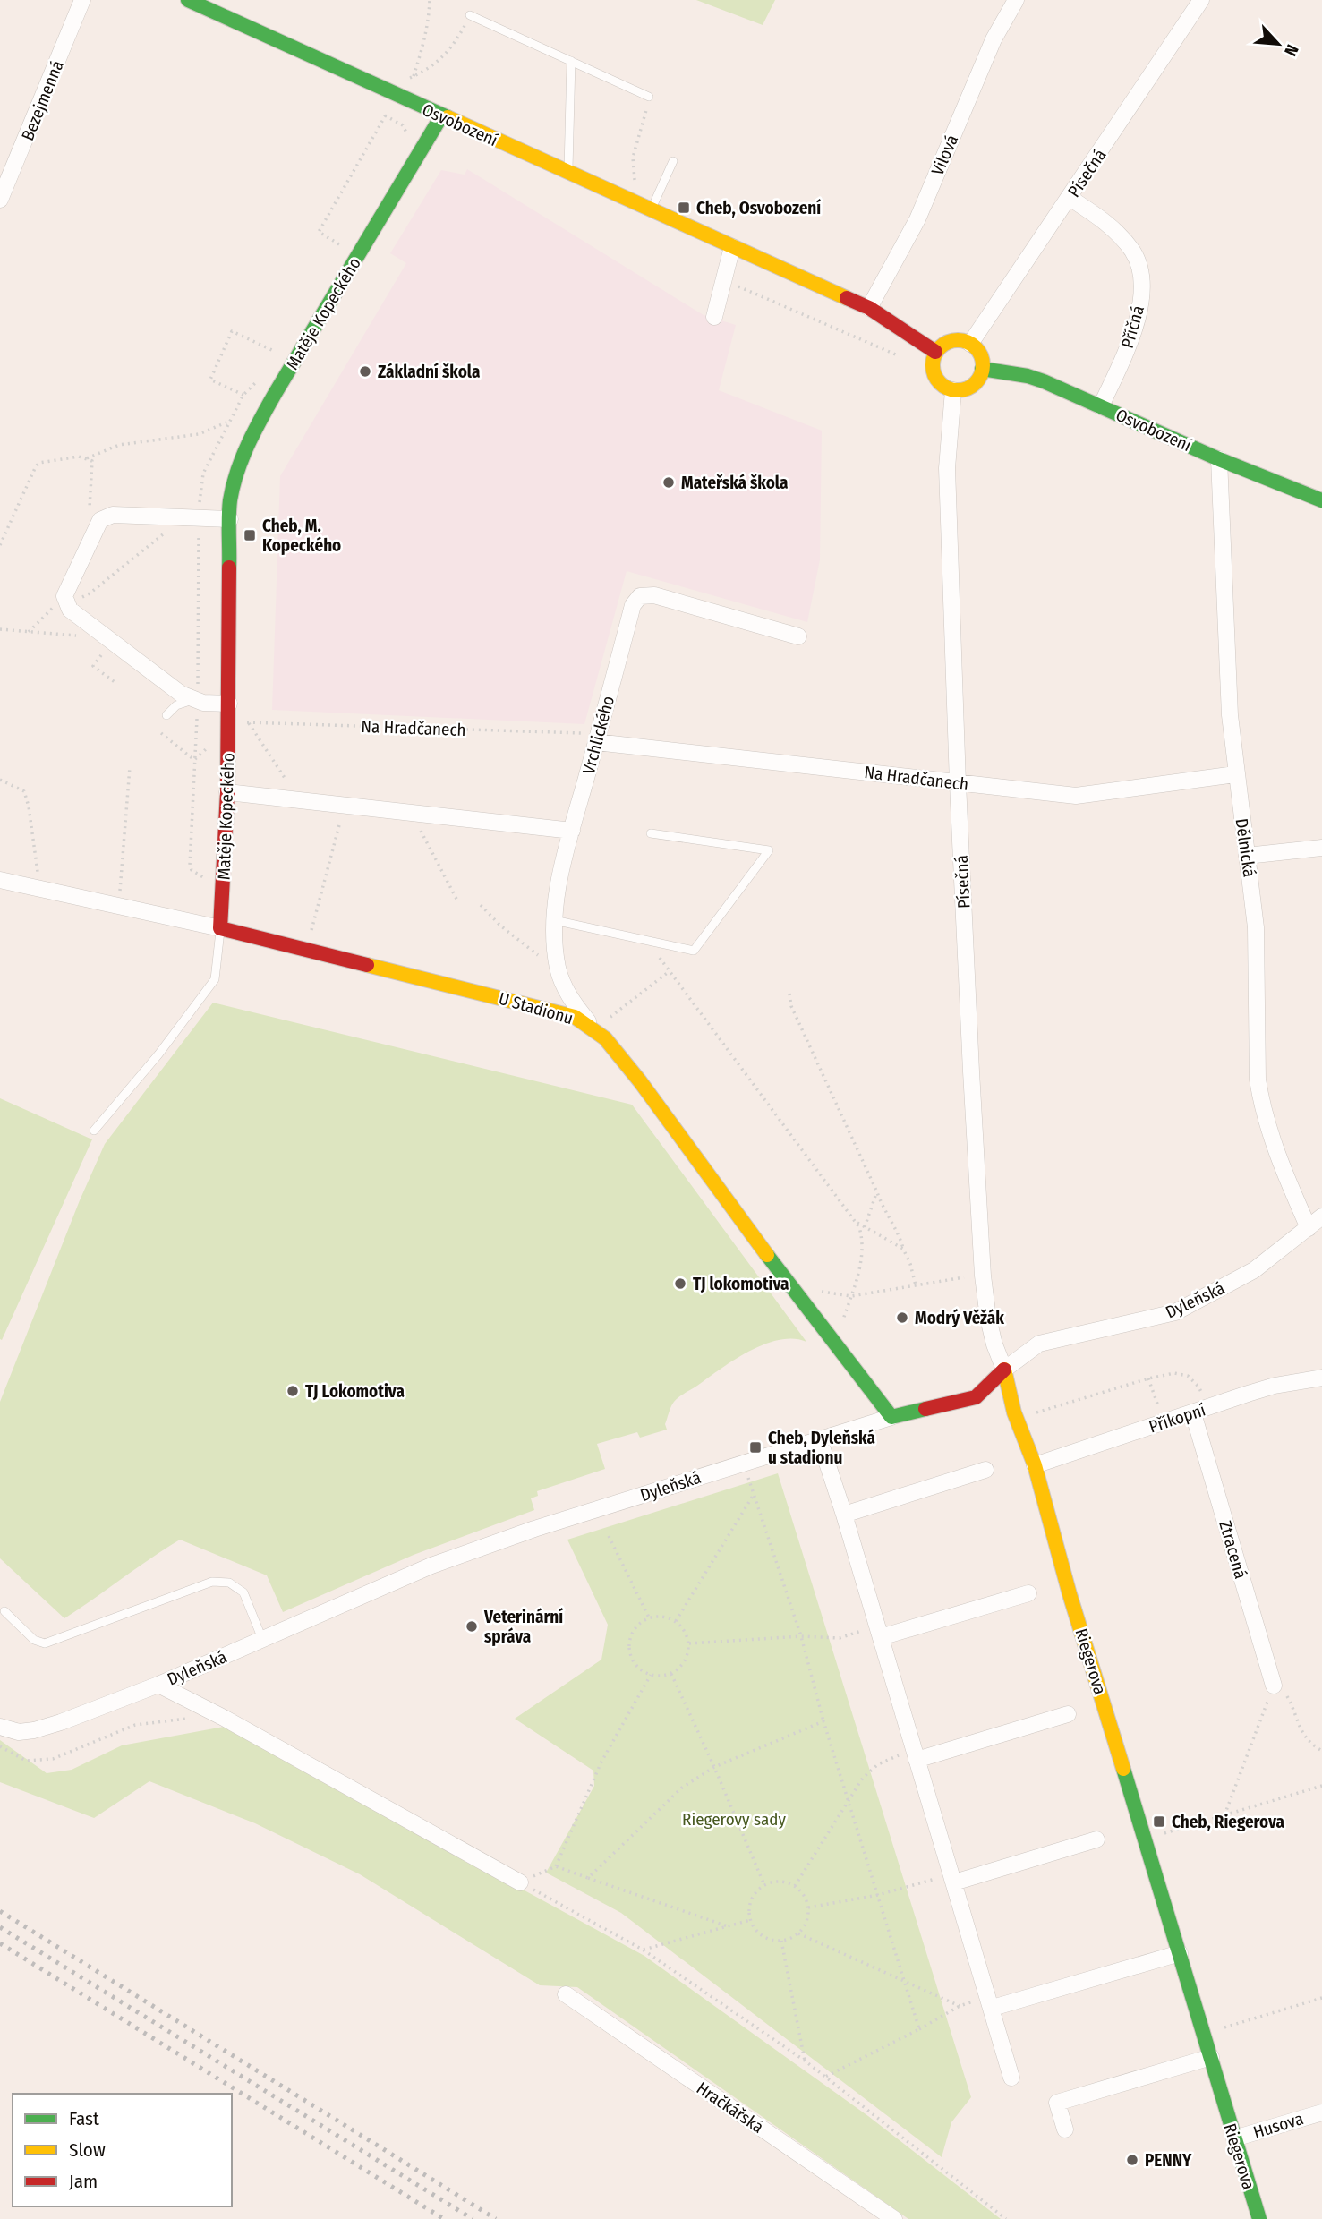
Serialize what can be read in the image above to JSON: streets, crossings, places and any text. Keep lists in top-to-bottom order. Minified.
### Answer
{"streets":{"street":["Bezejmenná","Osvobození","Vilová","Písečná","Matěje Kopeckého","Příčná","Na Hradčanech","Vrchlického","Dělnická","U Stadionu","Dyleňská","Příkopní","Ztracená","Riegerova","Hračkářská","Husova"]},"crossings":[["Osvobození","Vilová"],["Osvobození","Písečná"],["Osvobození","Matěje Kopeckého"],["Osvobození","Příčná"],["Osvobození","Dělnická"],["Písečná","Příčná"],["Písečná","Na Hradčanech"],["Písečná","Dyleňská"],["Písečná","Riegerova"],["Matěje Kopeckého","Na Hradčanech"],["Matěje Kopeckého","U Stadionu"],["Na Hradčanech","Vrchlického"],["Na Hradčanech","Dělnická"],["Vrchlického","U Stadionu"],["Dělnická","Dyleňská"],["U Stadionu","Dyleňská"],["Dyleňská","Riegerova"],["Příkopní","Ztracená"],["Příkopní","Riegerova"],["Riegerova","Husova"]],"parks":["Riegerovy sady"],"places":{"transit":["Cheb, Osvobození","Cheb, M. Kopeckého","Cheb, Dyleňská u stadionu","Cheb, Riegerova"],"other":["Základní škola","Mateřská škola","TJ lokomotiva","Modrý Věžák","TJ Lokomotiva","Veterinární správa","PENNY"]},"legend":["Fast","Slow","Jam"],"north":"bottom right"}
